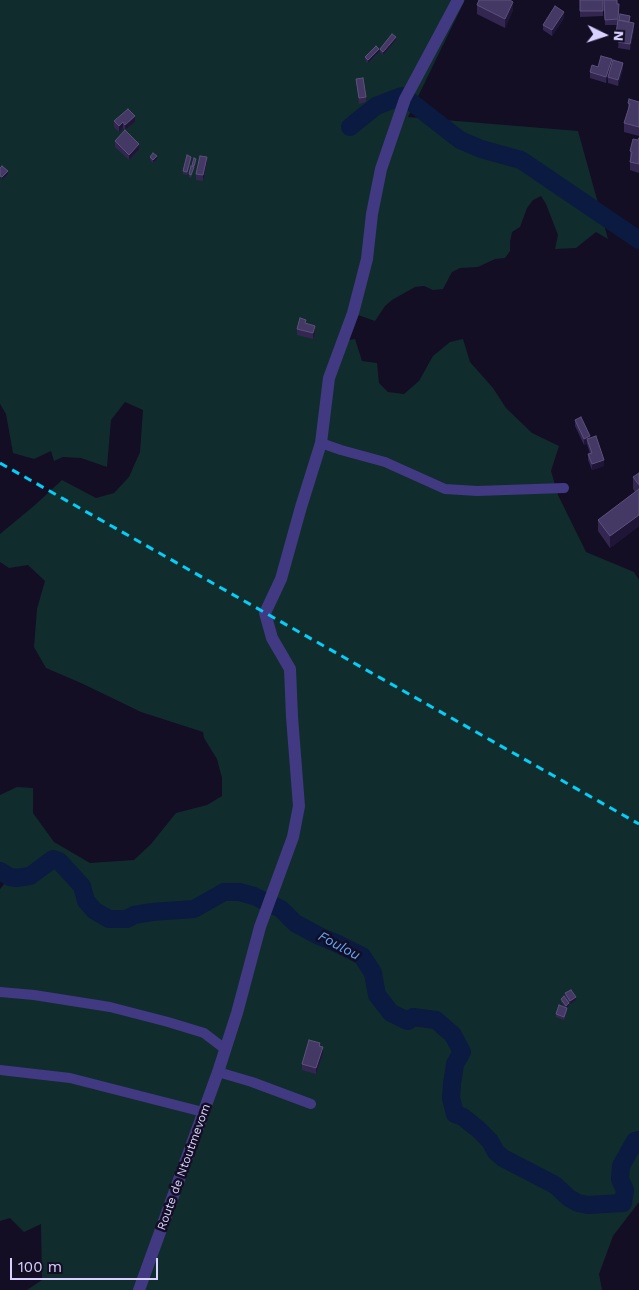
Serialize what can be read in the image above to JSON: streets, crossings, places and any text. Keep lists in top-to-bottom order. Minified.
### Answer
{"streets":{"street":["Route de Ntoutmevom"]},"water":["Foulou"],"scale_bar":"100 m","north":"right"}
